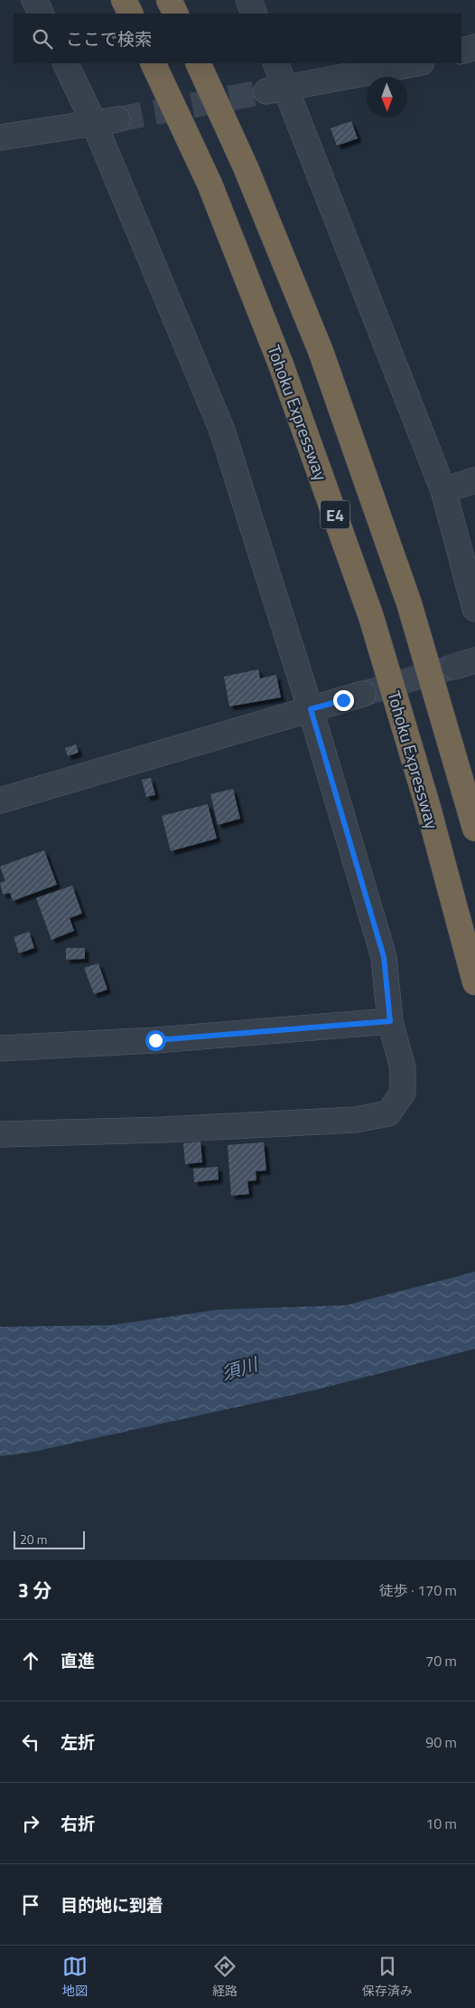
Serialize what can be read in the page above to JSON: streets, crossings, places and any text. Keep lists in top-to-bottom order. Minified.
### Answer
{"streets":{"highway":["Tohoku Expressway","E4"]},"water":["須川"],"scale_bar":"20 m","north":"bottom","page":{"search":"ここで検索","scale":"20 m","heading":["3 分","徒歩 · 170 m"],"list":[["直進","70 m"],["左折","90 m"],["右折","10 m"],"目的地に到着"],"nav":["地図","経路","保存済み"]}}
